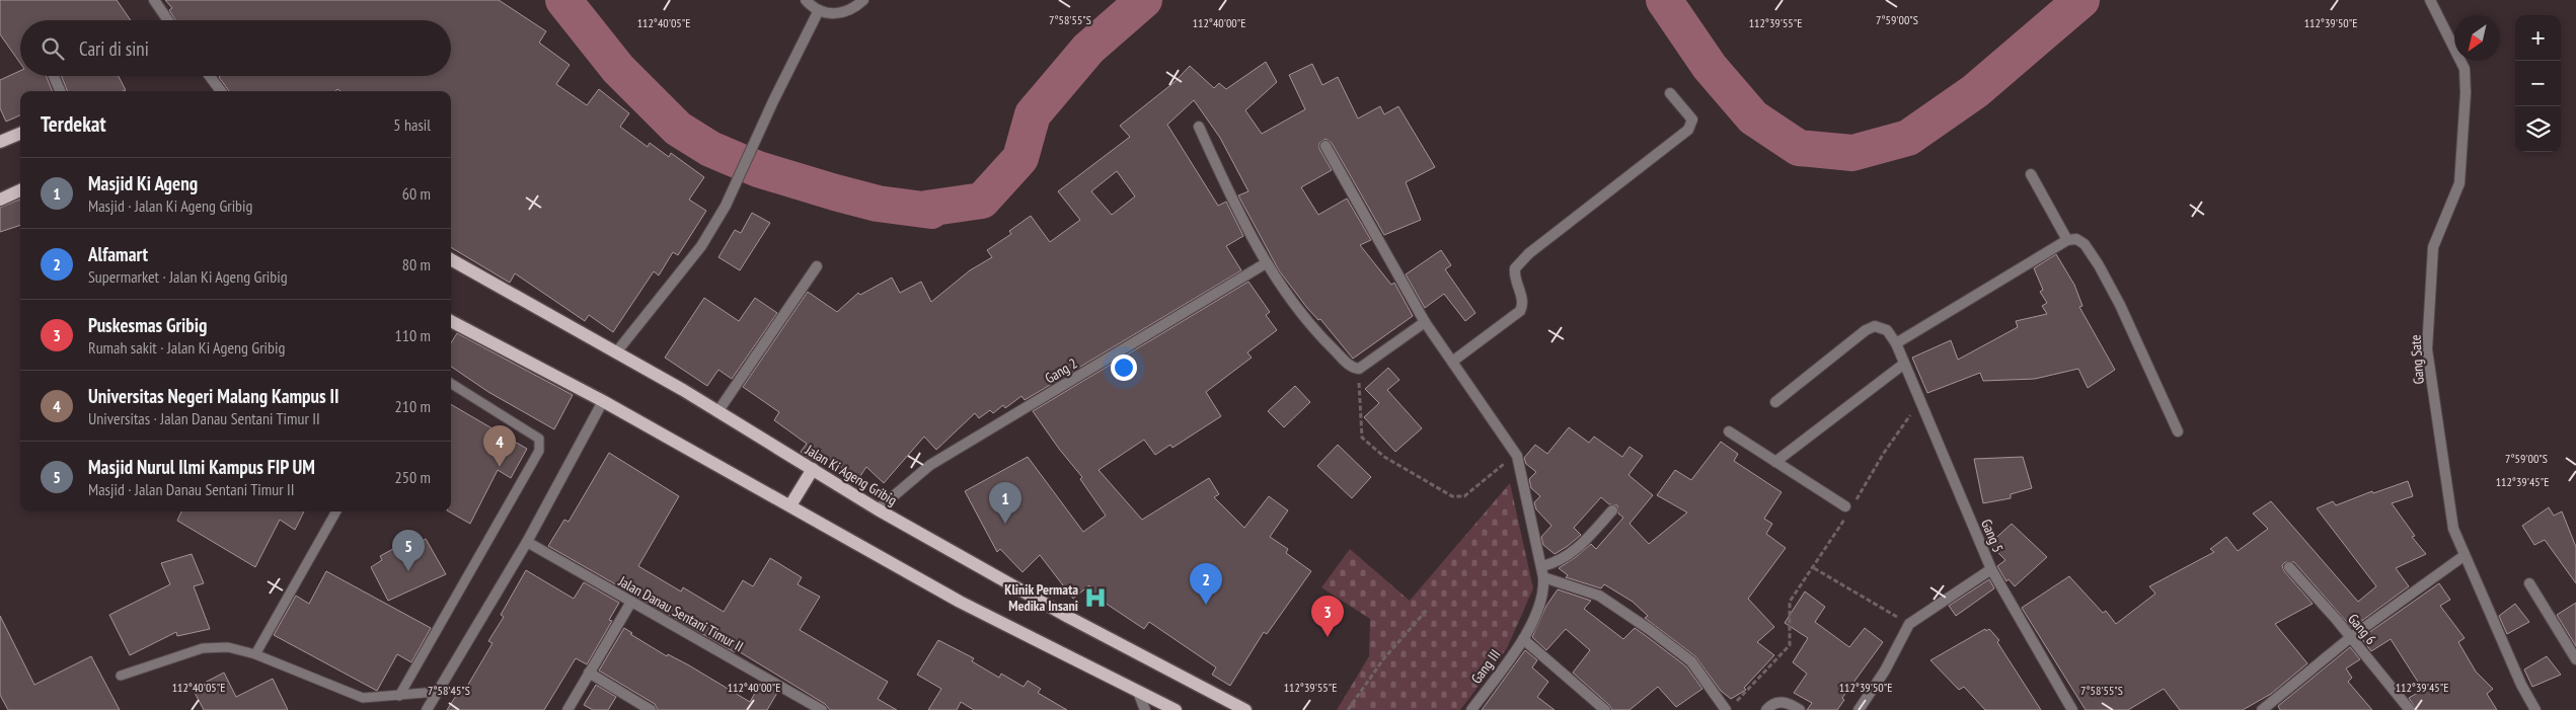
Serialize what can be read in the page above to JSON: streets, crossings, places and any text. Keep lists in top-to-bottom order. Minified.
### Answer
{"streets":{"main road":["Jalan Ki Ageng Gribig"],"street":["Gang Sate","Gang 2","Gang 5","Jalan Danau Sentani Timur II","Gang 6","Gang III"]},"crossings":[["Gang 2","Jalan Ki Ageng Gribig"]],"places":{"hospital":["Klinik Permata Medika Insani"]},"north":"bottom left","page":{"map_buttons":["+","−"],"search":"Cari di sini","heading":["Terdekat","5 hasil"],"list":[{"mark":"1","name":"Masjid Ki Ageng","note":"Masjid · Jalan Ki Ageng Gribig","value":"60 m"},{"mark":"2","name":"Alfamart","note":"Supermarket · Jalan Ki Ageng Gribig","value":"80 m"},{"mark":"3","name":"Puskesmas Gribig","note":"Rumah sakit · Jalan Ki Ageng Gribig","value":"110 m"},{"mark":"4","name":"Universitas Negeri Malang Kampus II","note":"Universitas · Jalan Danau Sentani Timur II","value":"210 m"},{"mark":"5","name":"Masjid Nurul Ilmi Kampus FIP UM","note":"Masjid · Jalan Danau Sentani Timur II","value":"250 m"}],"pins":["4","1","5","2","3"]},"coordinates":["7°58'55\"S","7°59'00\"S","112°40'05\"E","112°40'00\"E","112°39'55\"E","112°39'50\"E","112°39'45\"E","7°58'45\"S"]}
